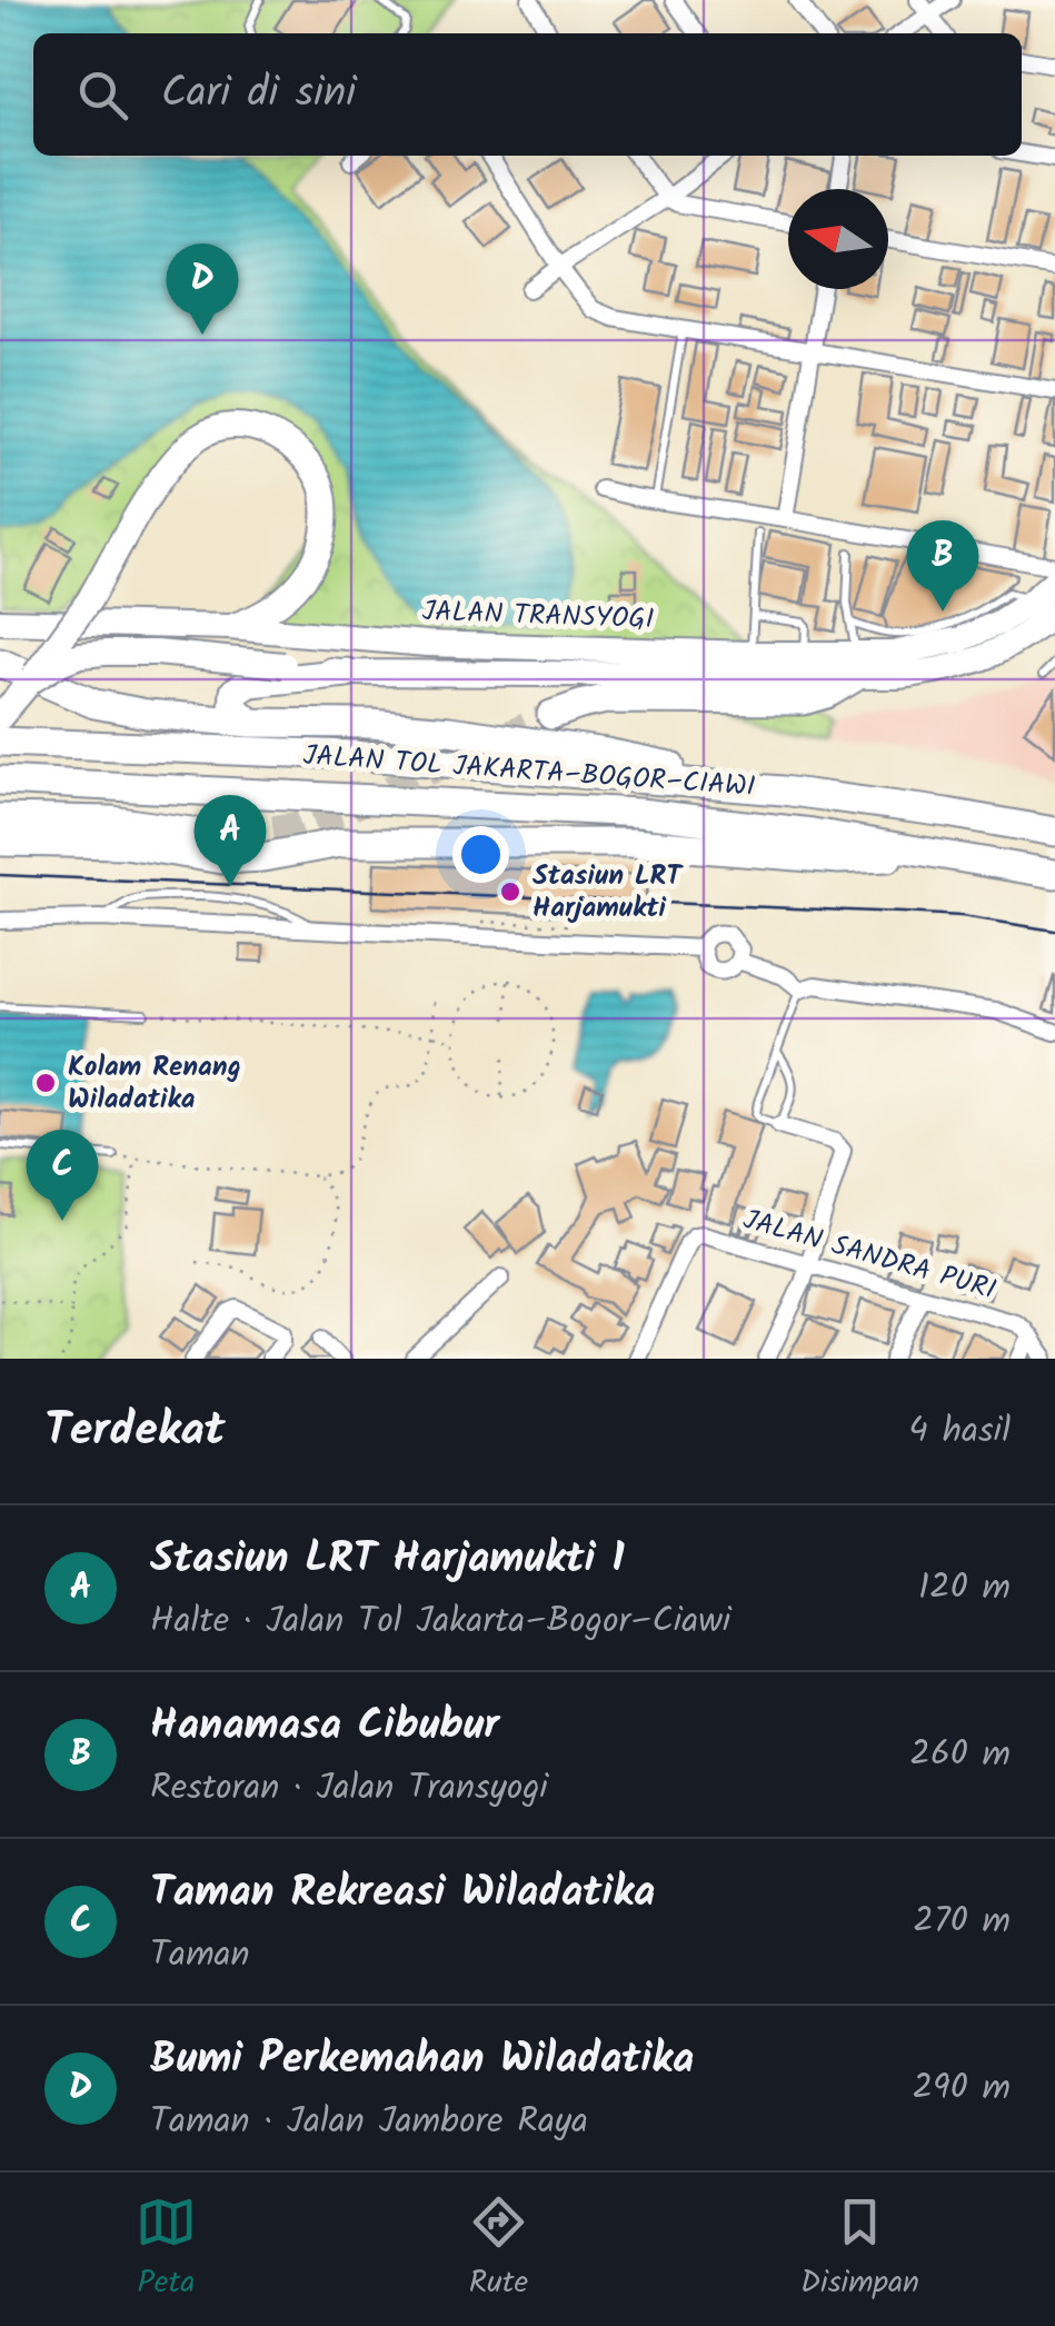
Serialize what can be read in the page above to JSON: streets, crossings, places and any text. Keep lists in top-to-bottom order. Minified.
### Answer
{"streets":{"highway":["JALAN TRANSYOGI","JALAN TOL JAKARTA–BOGOR–CIAWI"],"street":["JALAN SANDRA PURI"]},"places":["Stasiun LRT Harjamukti","Kolam Renang Wiladatika"],"north":"left","page":{"search":"Cari di sini","pins":["D","B","A","C"],"heading":["Terdekat","4 hasil"],"list":[{"mark":"A","name":"Stasiun LRT Harjamukti 1","note":"Halte · Jalan Tol Jakarta–Bogor–Ciawi","value":"120 m"},{"mark":"B","name":"Hanamasa Cibubur","note":"Restoran · Jalan Transyogi","value":"260 m"},{"mark":"C","name":"Taman Rekreasi Wiladatika","note":"Taman","value":"270 m"},{"mark":"D","name":"Bumi Perkemahan Wiladatika","note":"Taman · Jalan Jambore Raya","value":"290 m"}],"nav":["Peta","Rute","Disimpan"]}}
